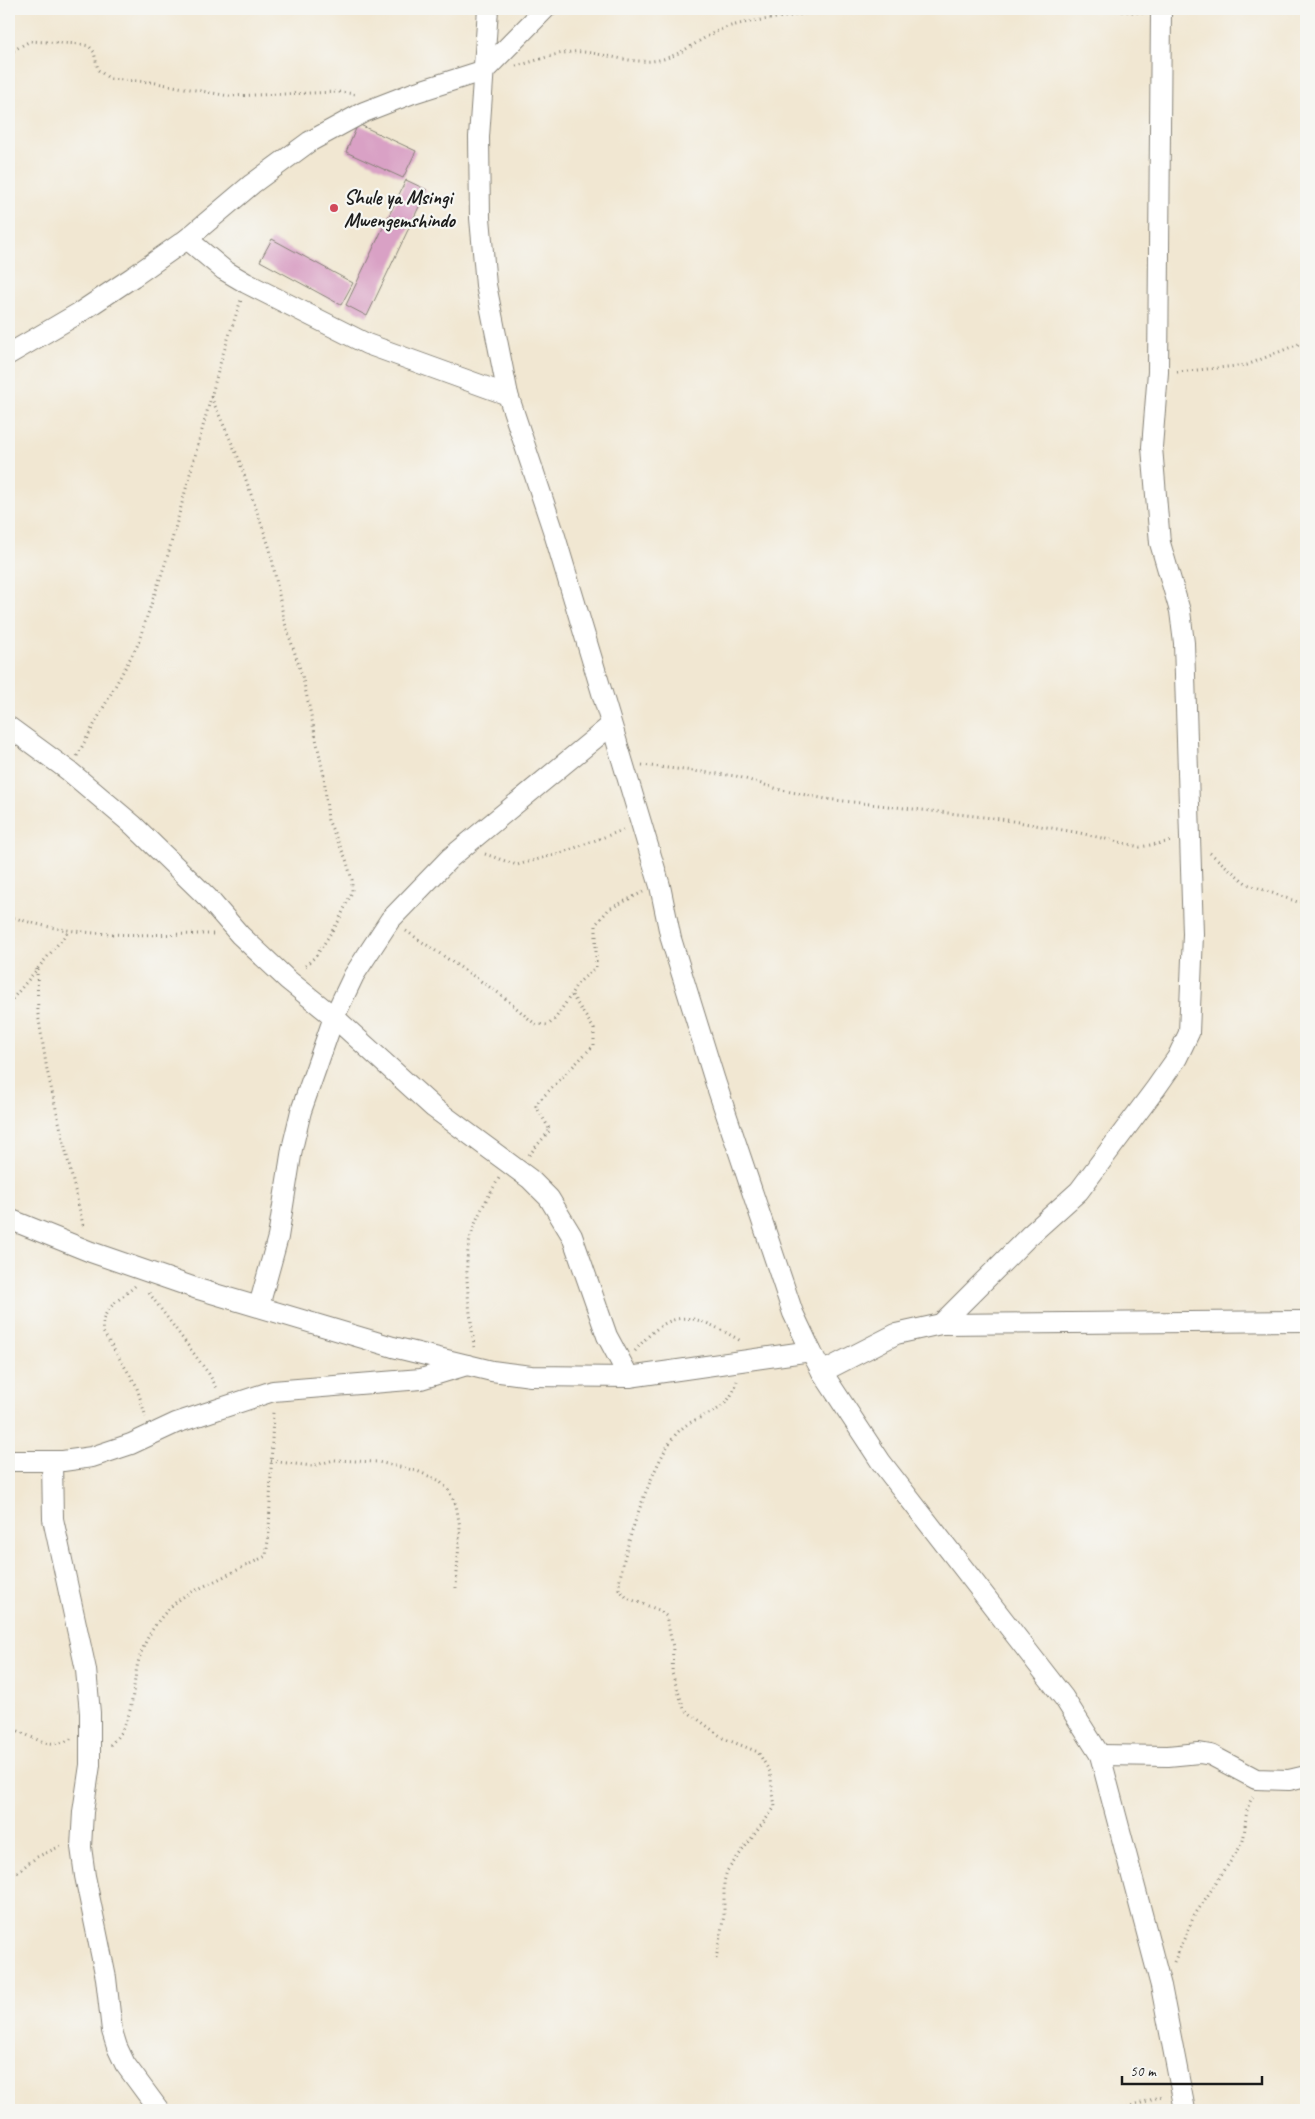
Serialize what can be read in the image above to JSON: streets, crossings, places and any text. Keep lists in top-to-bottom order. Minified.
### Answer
{"places":["Shule ya Msingi Mwengemshindo"],"scale_bar":"50 m"}
